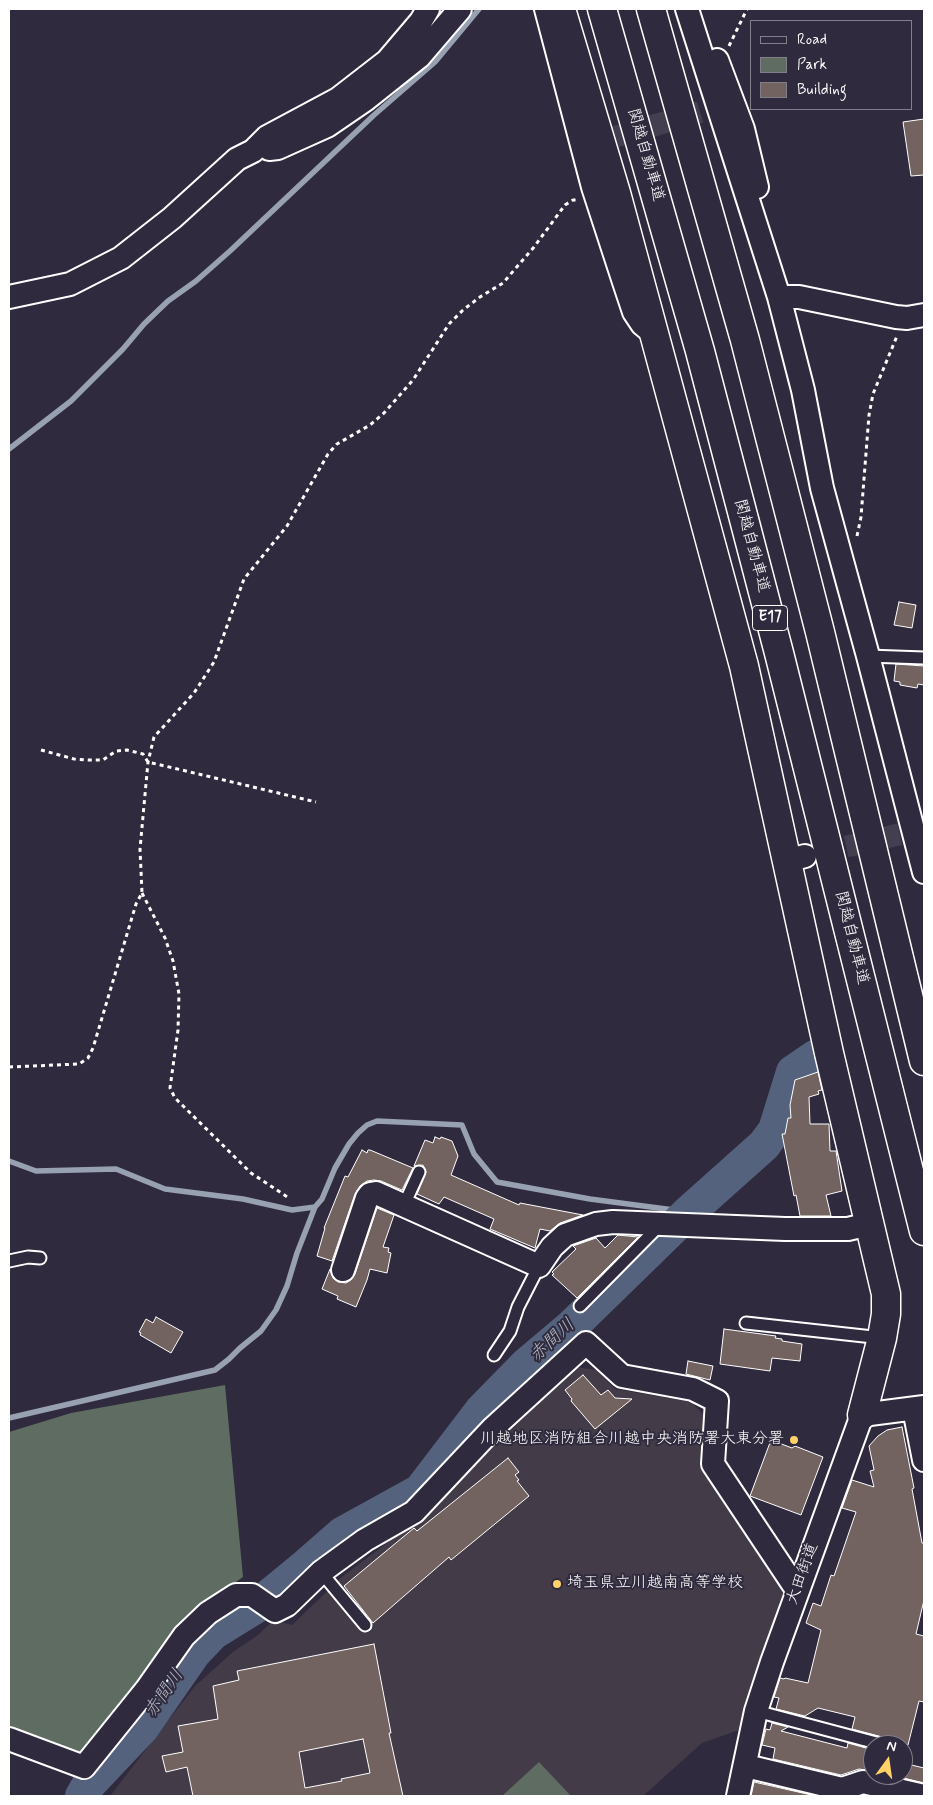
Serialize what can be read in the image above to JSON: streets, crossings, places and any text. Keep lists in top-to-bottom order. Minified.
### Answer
{"streets":{"main road":["関越自動車道","E17"],"street":["大田街道"]},"water":["赤間川"],"places":["川越地区消防組合川越中央消防署大東分署","埼玉県立川越南高等学校"],"legend":["Road","Park","Building"],"north":"top"}
